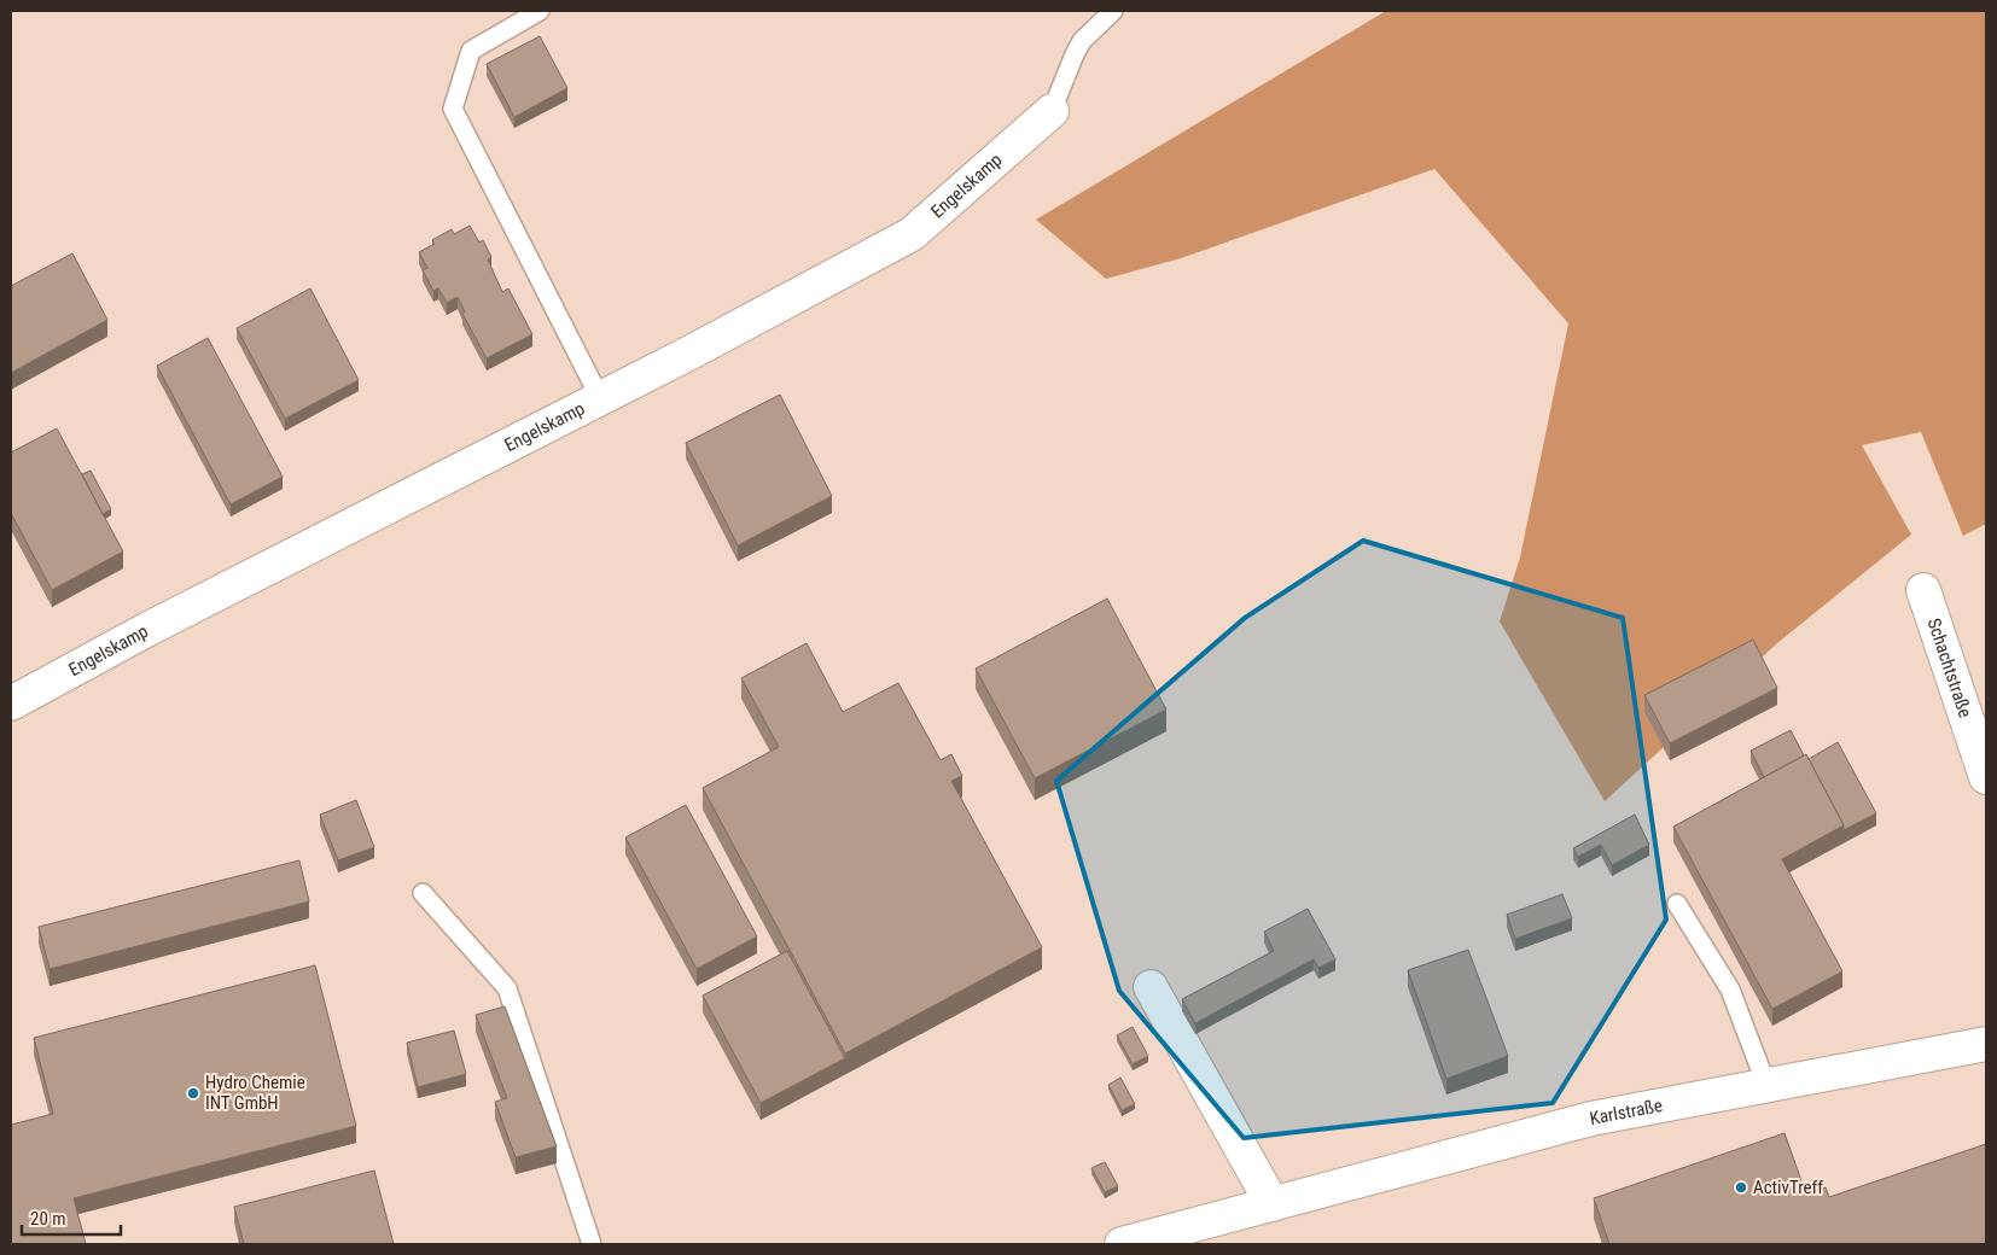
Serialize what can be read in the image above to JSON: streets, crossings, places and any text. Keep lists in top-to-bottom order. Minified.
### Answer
{"streets":{"street":["Engelskamp","Schachtstraße","Karlstraße"]},"places":["Hydro Chemie INT GmbH","ActivTreff"],"scale_bar":"20 m"}
